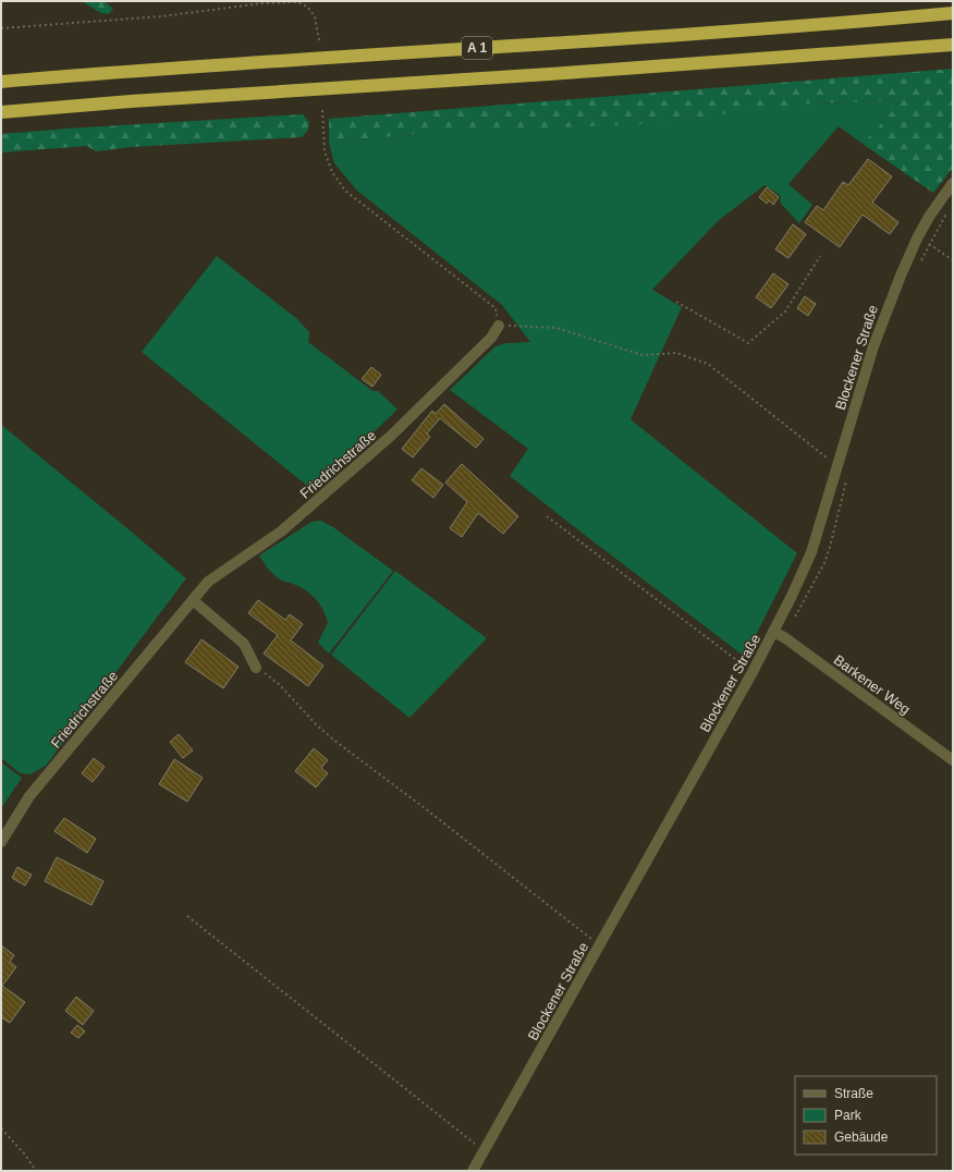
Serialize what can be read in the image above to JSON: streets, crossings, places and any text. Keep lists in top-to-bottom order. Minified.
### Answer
{"streets":{"highway":["A 1"],"street":["Blockener Straße","Friedrichstraße","Barkener Weg"]},"crossings":[["Blockener Straße","Barkener Weg"]],"legend":["Straße","Park","Gebäude"]}
